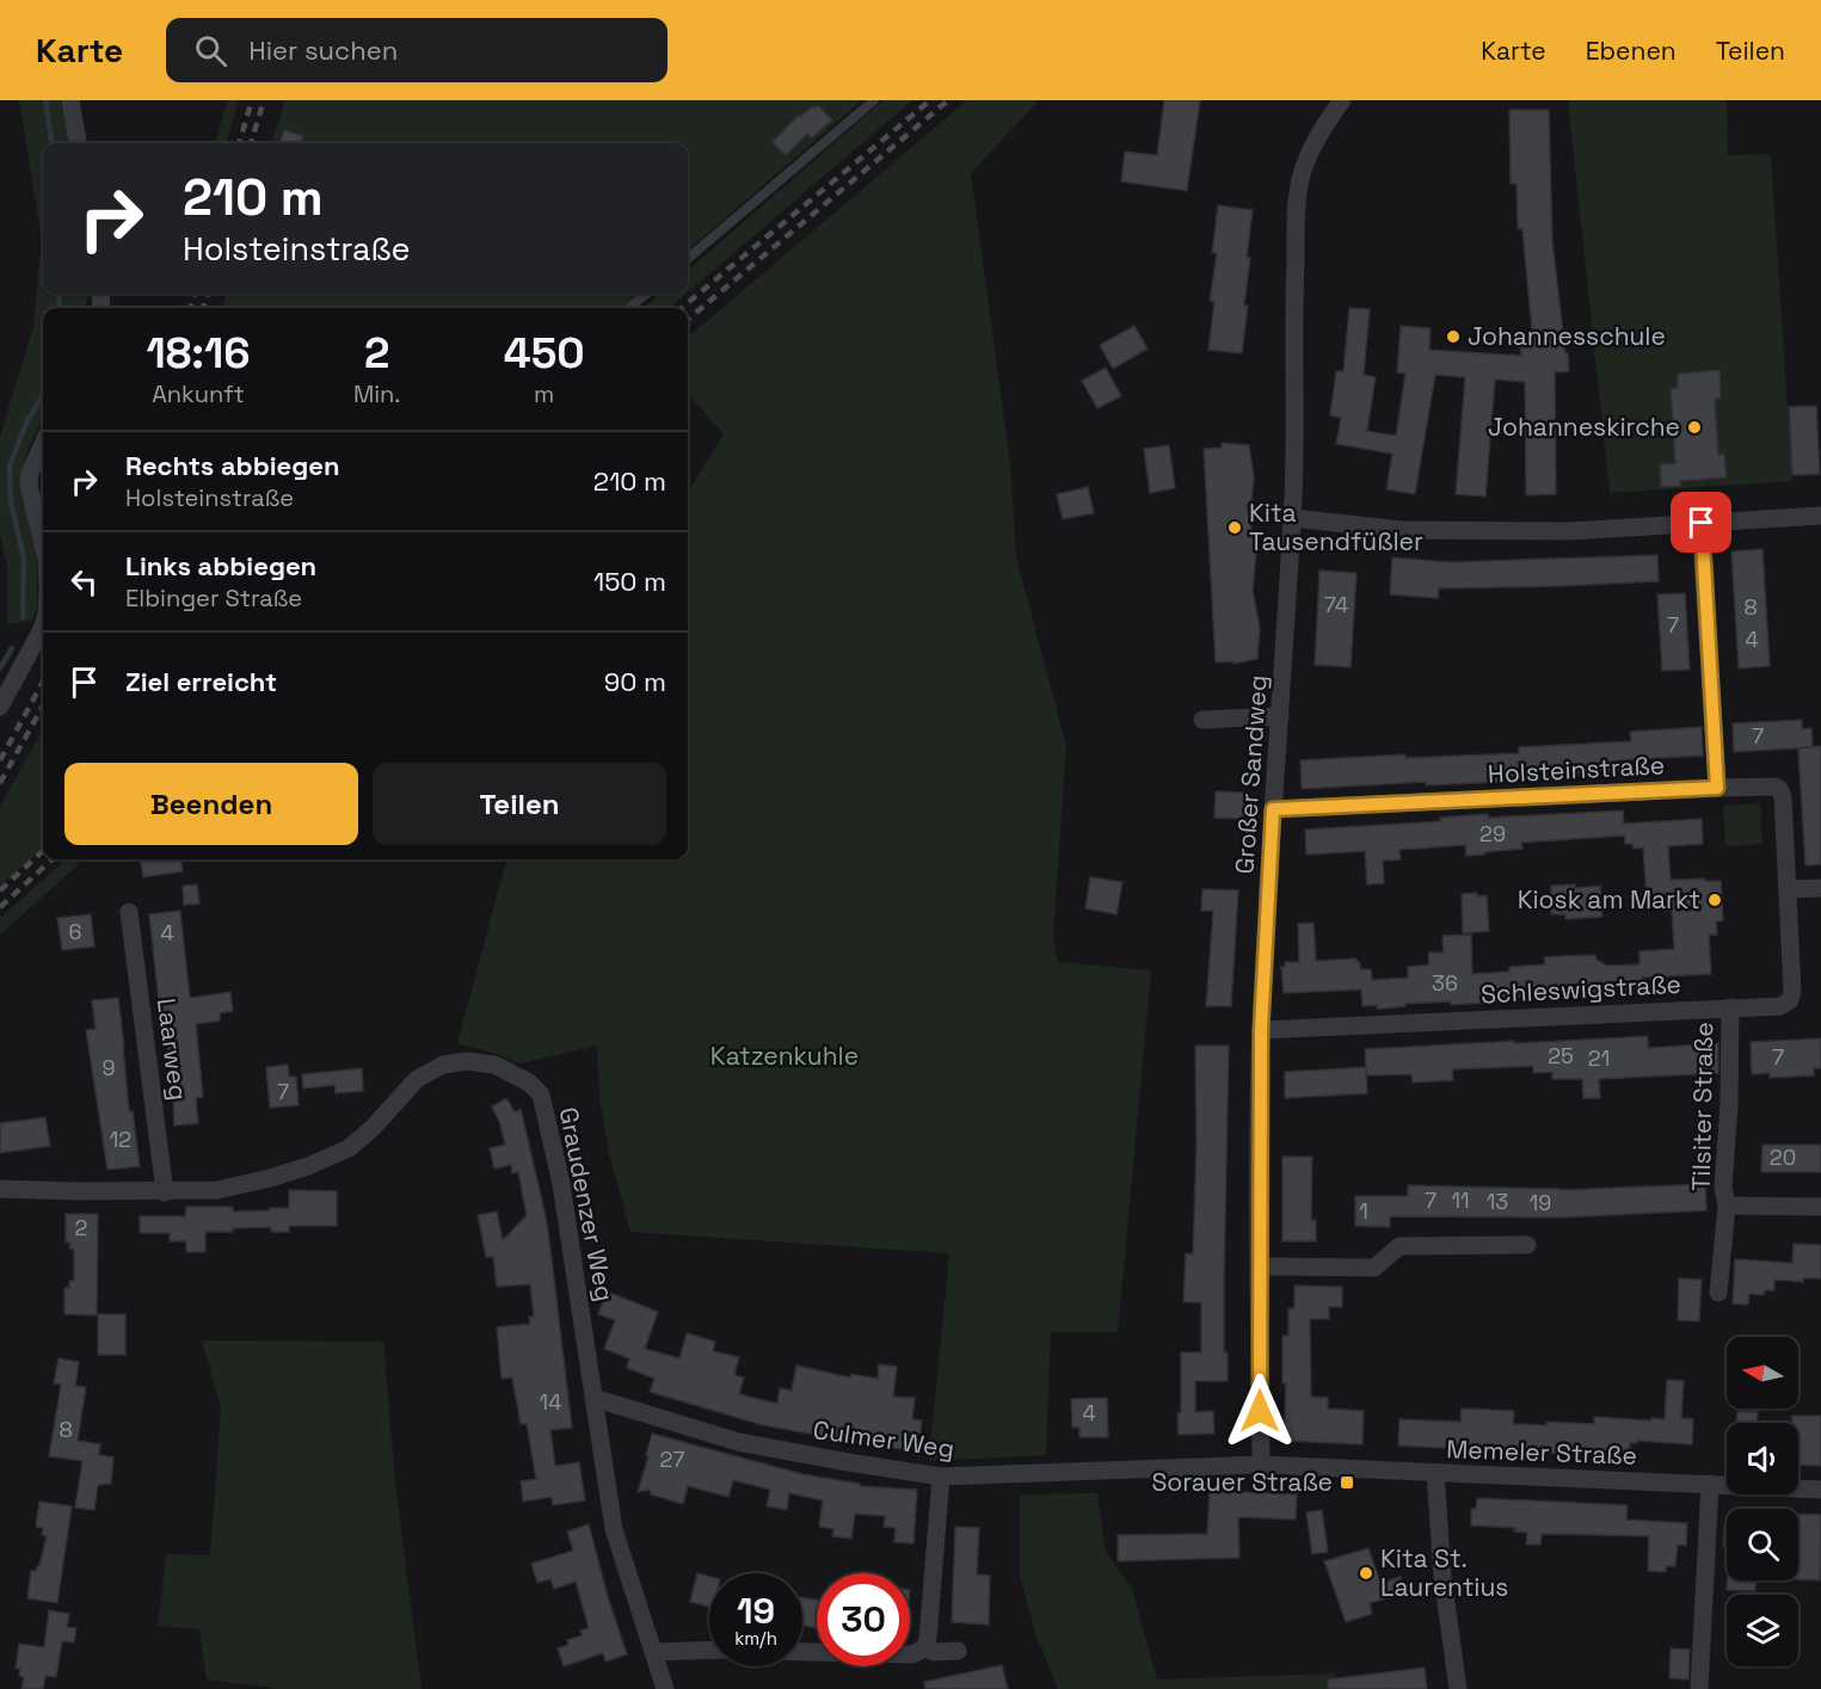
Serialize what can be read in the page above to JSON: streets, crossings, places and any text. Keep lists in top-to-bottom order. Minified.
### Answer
{"streets":{"street":["Holsteinstraße","Großer Sandweg","Schleswigstraße","Laarweg","Tilsiter Straße","Graudenzer Weg","Culmer Weg","Memeler Straße"]},"crossings":[["Holsteinstraße","Großer Sandweg"],["Holsteinstraße","Schleswigstraße"],["Großer Sandweg","Schleswigstraße"],["Großer Sandweg","Culmer Weg"],["Großer Sandweg","Memeler Straße"],["Schleswigstraße","Tilsiter Straße"],["Laarweg","Graudenzer Weg"],["Graudenzer Weg","Culmer Weg"],["Culmer Weg","Memeler Straße"]],"parks":["Katzenkuhle"],"places":{"other":["Johannesschule","Johanneskirche","Kita Tausendfüßler","Kiosk am Markt","Kita St. Laurentius"],"transit":["Sorauer Straße"]},"house_numbers":["74","8","7","4","7","29","6","4","36","25","7","21","9","7","12","20","7","11","13","19","1","2","14","4","8","27"],"north":"left","page":{"header":"Karte","search":"Hier suchen","nav":["Karte","Ebenen","Teilen"],"turn":["210 m","Holsteinstraße"],"eta":["18:16","Ankunft","2","Min.","450","m"],"list":[{"name":"Rechts abbiegen","note":"Holsteinstraße","value":"210 m"},{"name":"Links abbiegen","note":"Elbinger Straße","value":"150 m"},{"name":"Ziel erreicht","value":"90 m"}],"buttons":["Beenden","Teilen"],"speed":"19 km/h","limit":"30"}}
